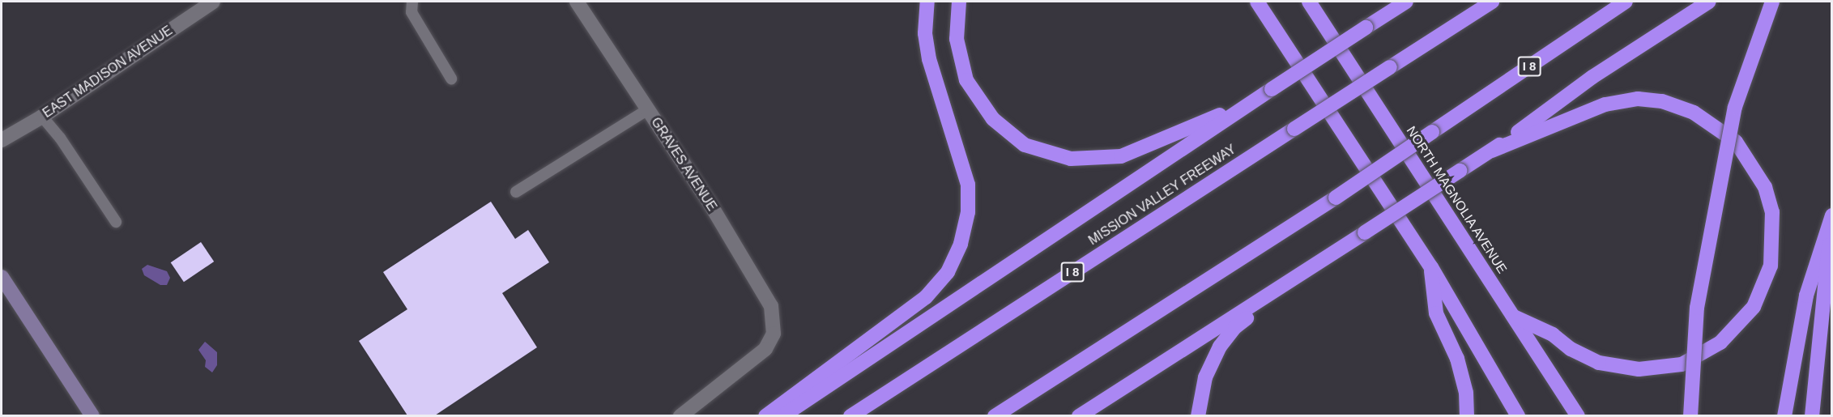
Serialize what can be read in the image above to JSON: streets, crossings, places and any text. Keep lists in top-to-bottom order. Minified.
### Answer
{"streets":{"highway":["I 8","MISSION VALLEY FREEWAY","NORTH MAGNOLIA AVENUE"],"street":["EAST MADISON AVENUE","GRAVES AVENUE"]}}
